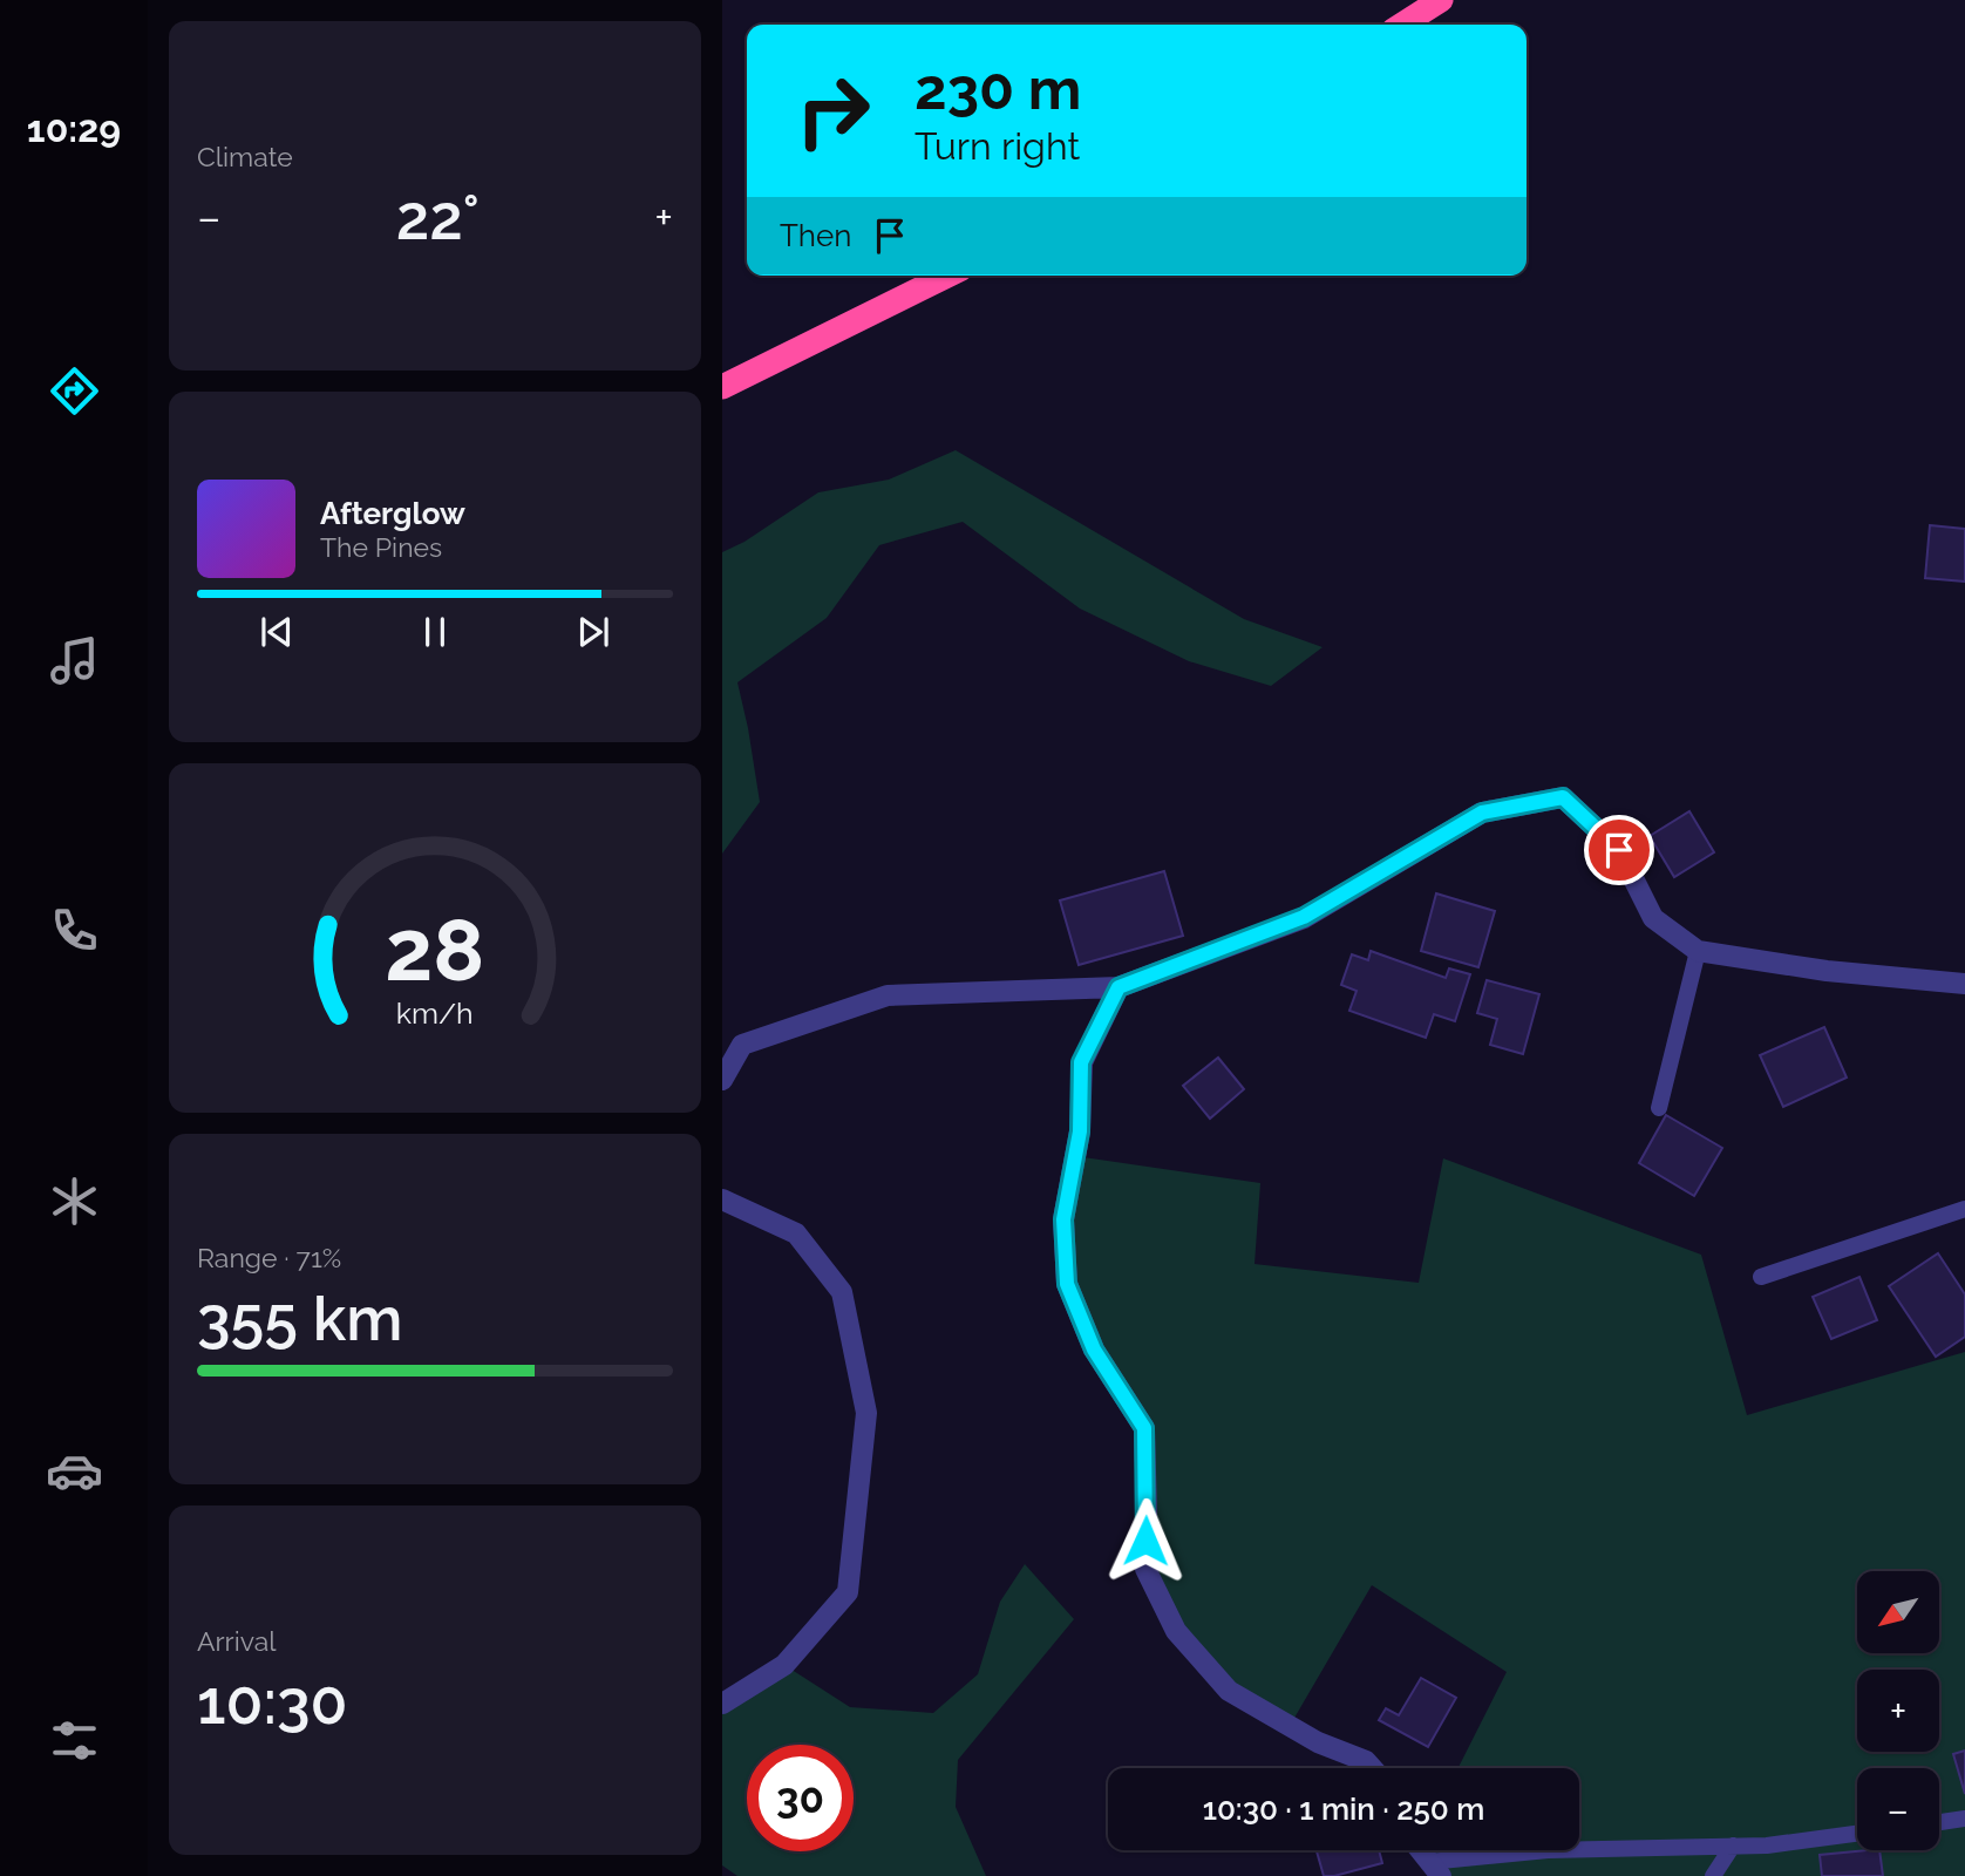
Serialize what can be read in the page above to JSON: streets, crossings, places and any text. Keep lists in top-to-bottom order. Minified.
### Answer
{"north":"bottom left","page":{"tabs":"10:29","tile":["Climate",["Range · 71%","355 km"],["Arrival","10:30"]],"turn":["230 m","Turn right"],"heat":["−","22°","+"],"then":"Then","song":["Afterglow","The Pines"],"map_buttons":["+","−"],"limit":"30","trip":"10:30 · 1 min · 250 m","gauge":["28","km/h"]}}
